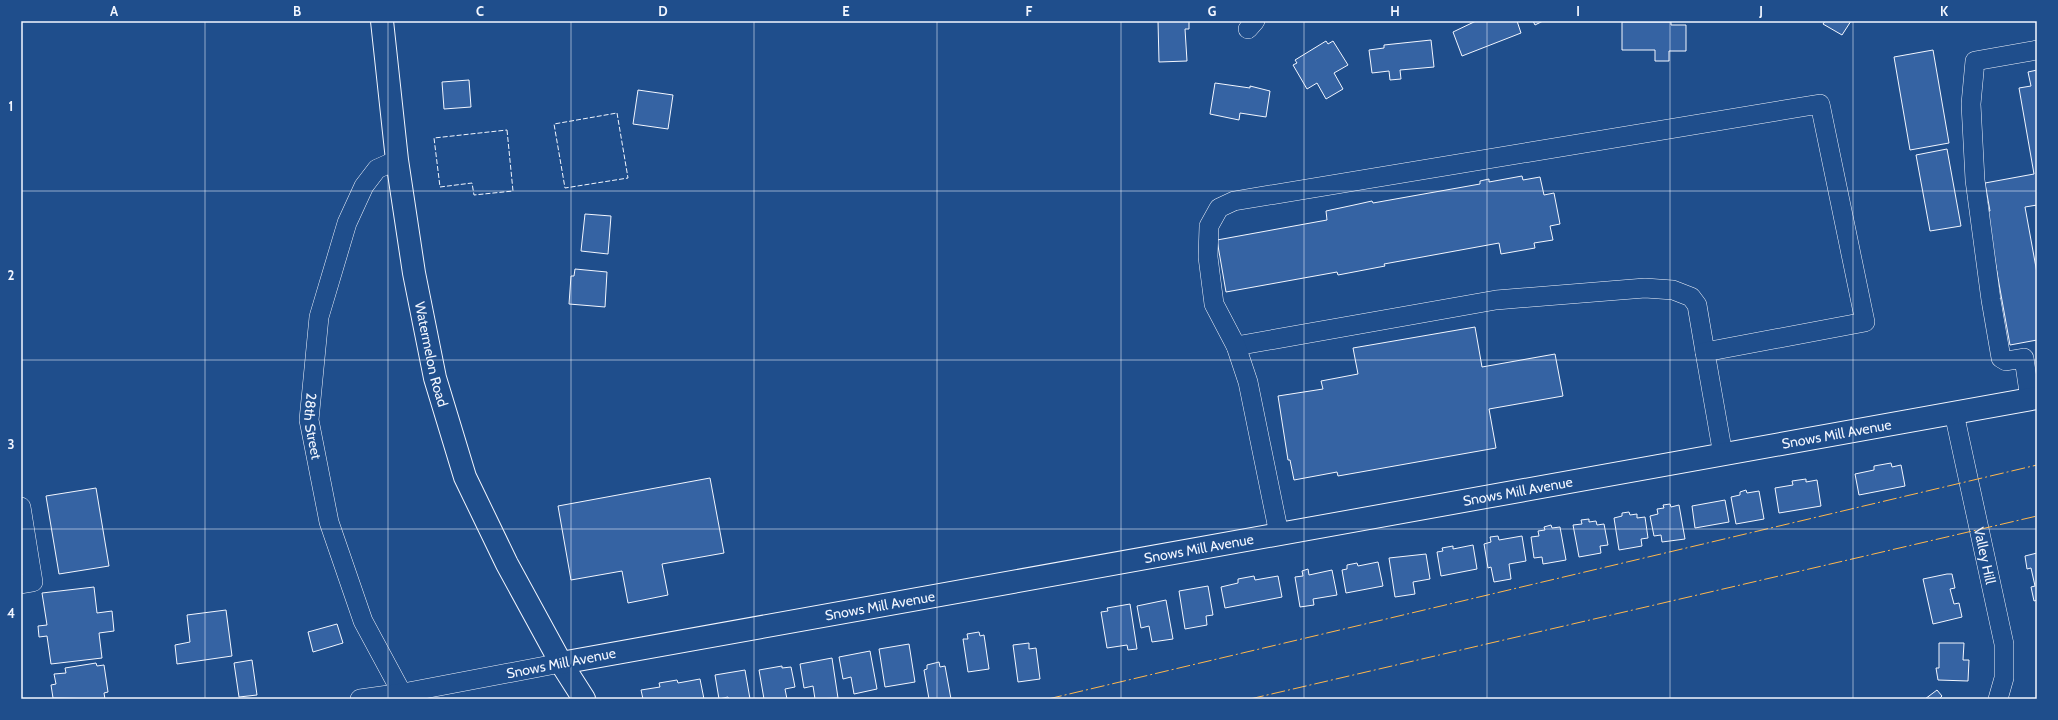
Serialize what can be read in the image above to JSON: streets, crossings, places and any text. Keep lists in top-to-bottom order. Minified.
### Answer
{"streets":{"main road":["Watermelon Road","Snows Mill Avenue"],"street":["28th Street","Valley Hill"]},"crossings":[["Watermelon Road","28th Street"],["Watermelon Road","Snows Mill Avenue"],["28th Street","Snows Mill Avenue"],["Snows Mill Avenue","Valley Hill"]],"grid":{"columns":["A","B","C","D","E","F","G","H","I","J","K"],"rows":["1","2","3","4"]}}
